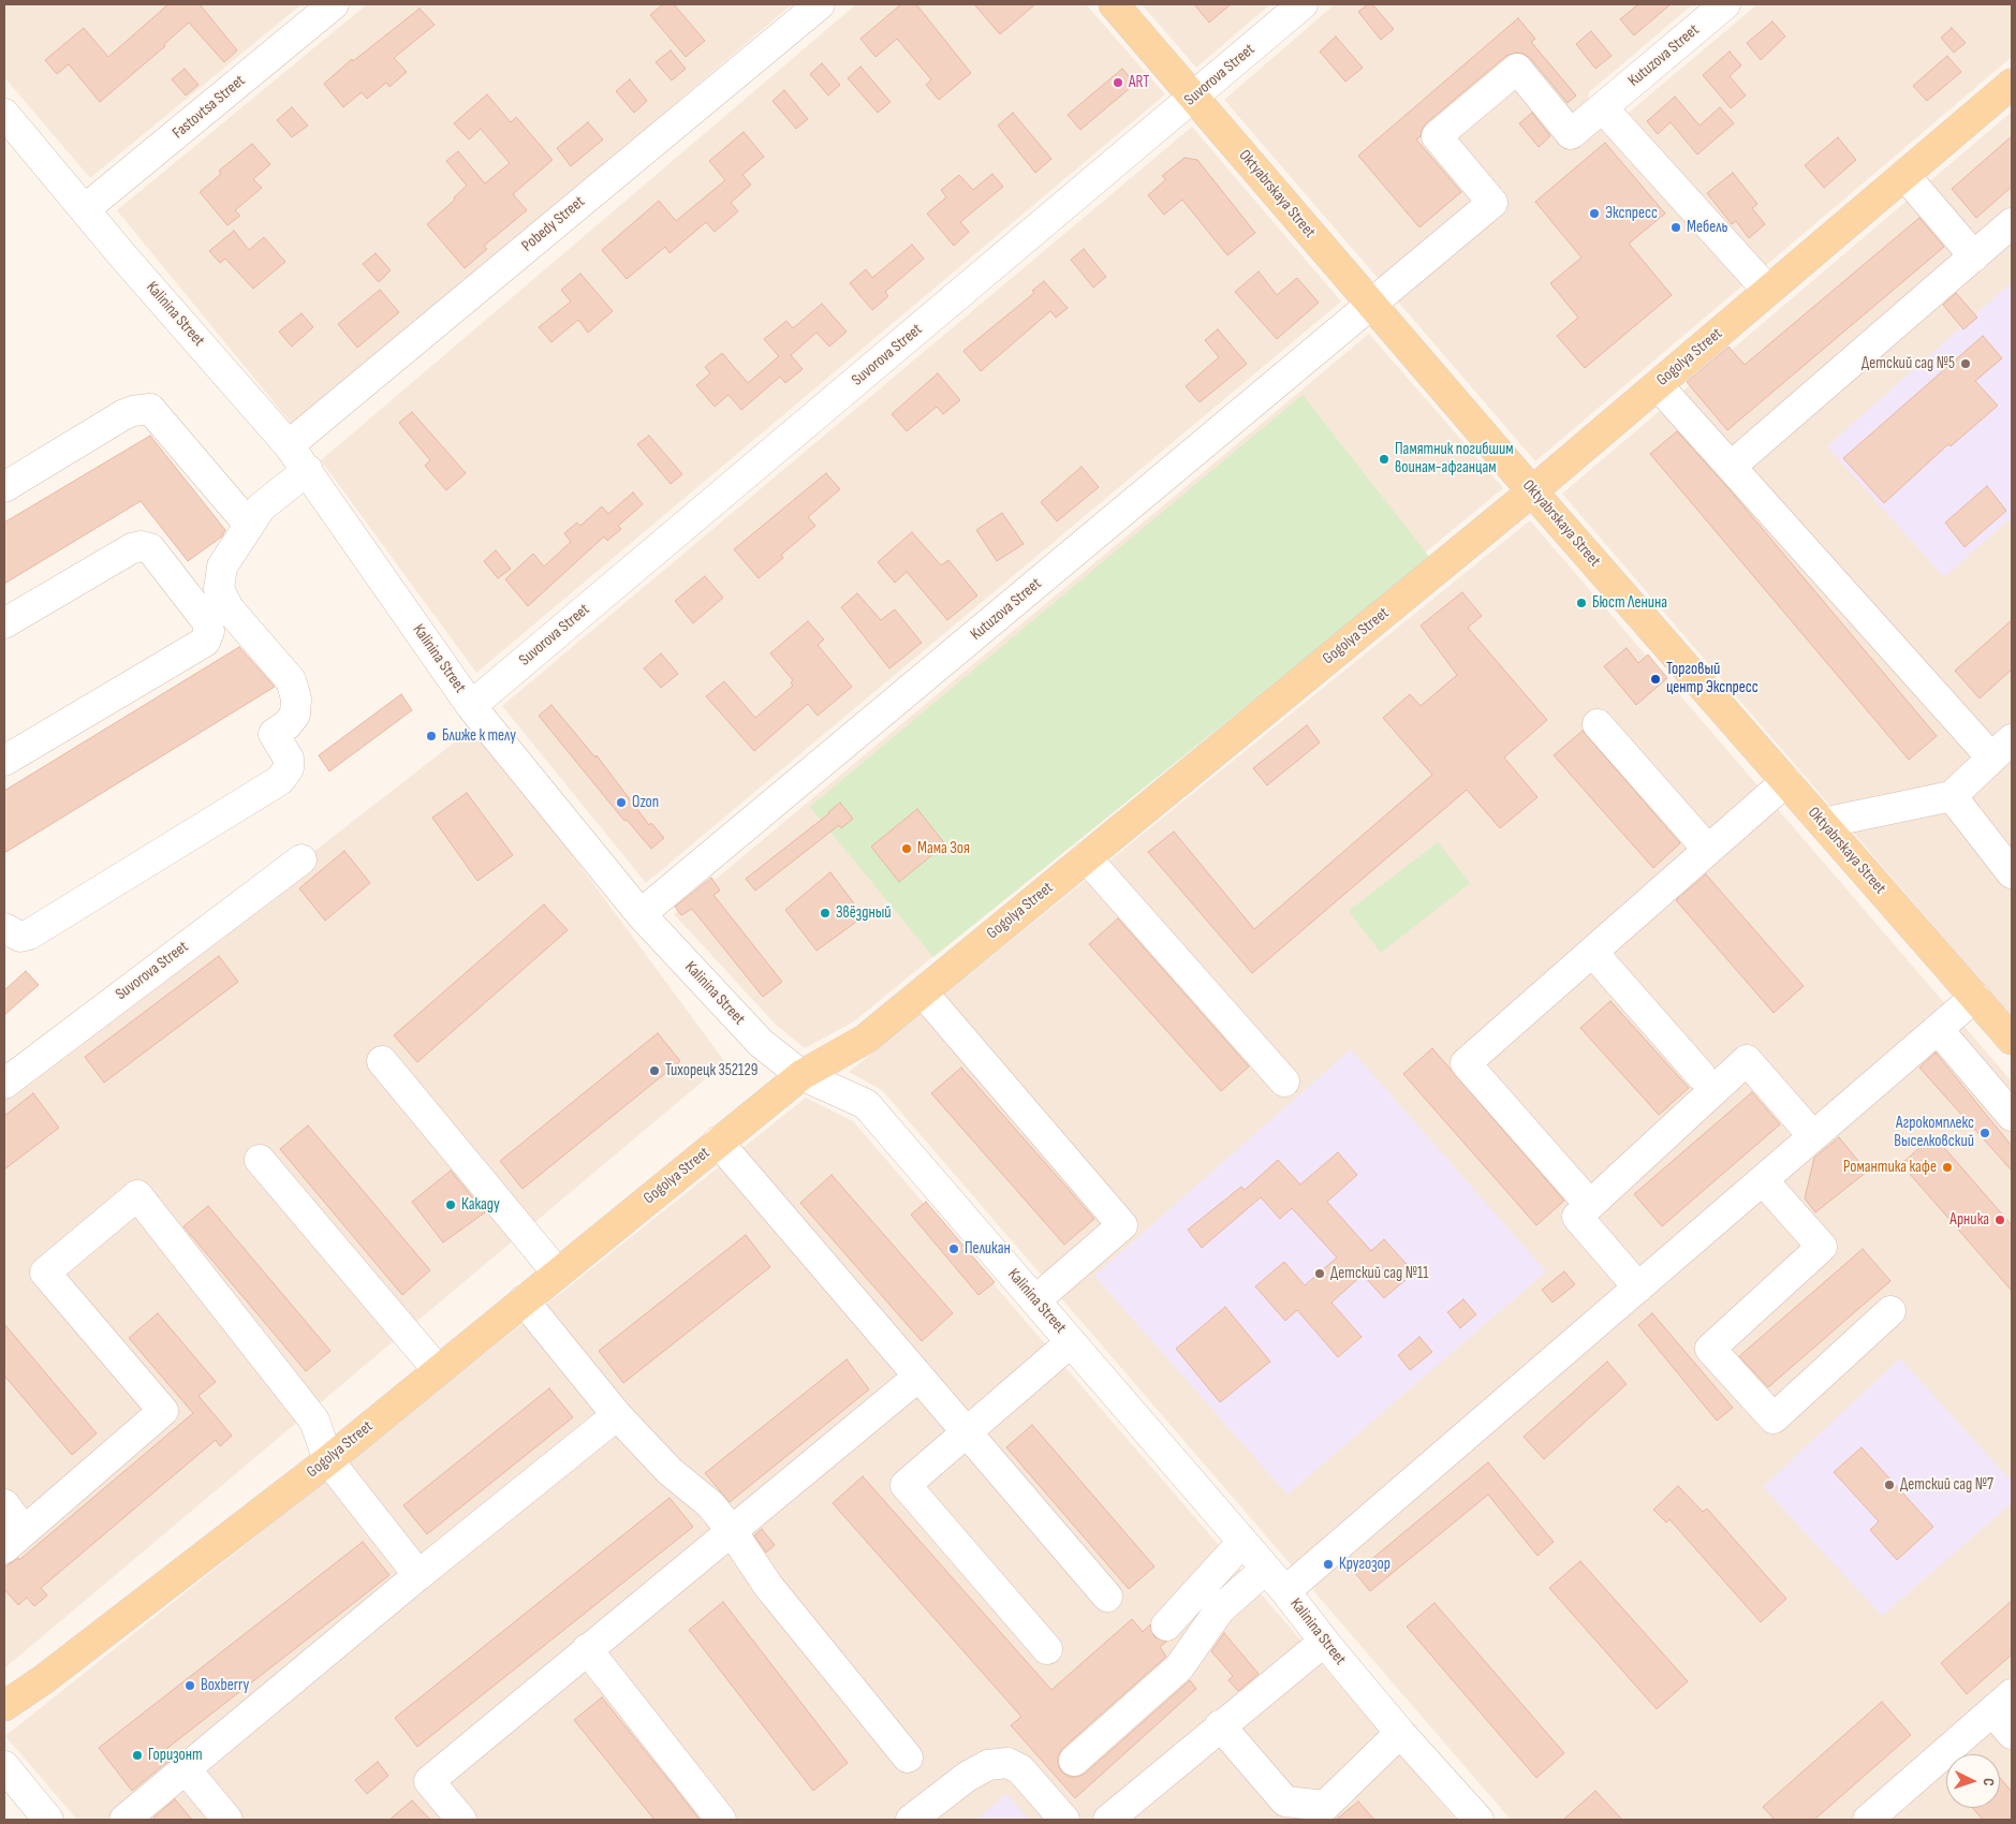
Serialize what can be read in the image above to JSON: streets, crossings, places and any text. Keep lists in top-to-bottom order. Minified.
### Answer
{"streets":{"main road":["Oktyabrskaya Street","Gogolya Street"],"street":["Kutuzova Street","Suvorova Street","Fastovtsa Street","Pobedy Street","Kalinina Street"]},"crossings":[["Kutuzova Street","Oktyabrskaya Street"],["Kutuzova Street","Kalinina Street"],["Suvorova Street","Oktyabrskaya Street"],["Suvorova Street","Kalinina Street"],["Fastovtsa Street","Kalinina Street"],["Oktyabrskaya Street","Gogolya Street"],["Pobedy Street","Kalinina Street"],["Kalinina Street","Gogolya Street"]],"places":["ART","Экспресс","Мебель","Детский сад №5","Памятник погибшим воинам-афганцам","Бюст Ленина","Торговый центр Экспресс","Ближе к телу","Ozon","Мама Зоя","Звёздный","Тихорецк 352129","Агрокомплекс Выселковский","Романтика кафе","Какаду","Арника","Пеликан","Детский сад №11","Детский сад №7","Кругозор","Boxberry","Горизонт"],"north":"right"}
